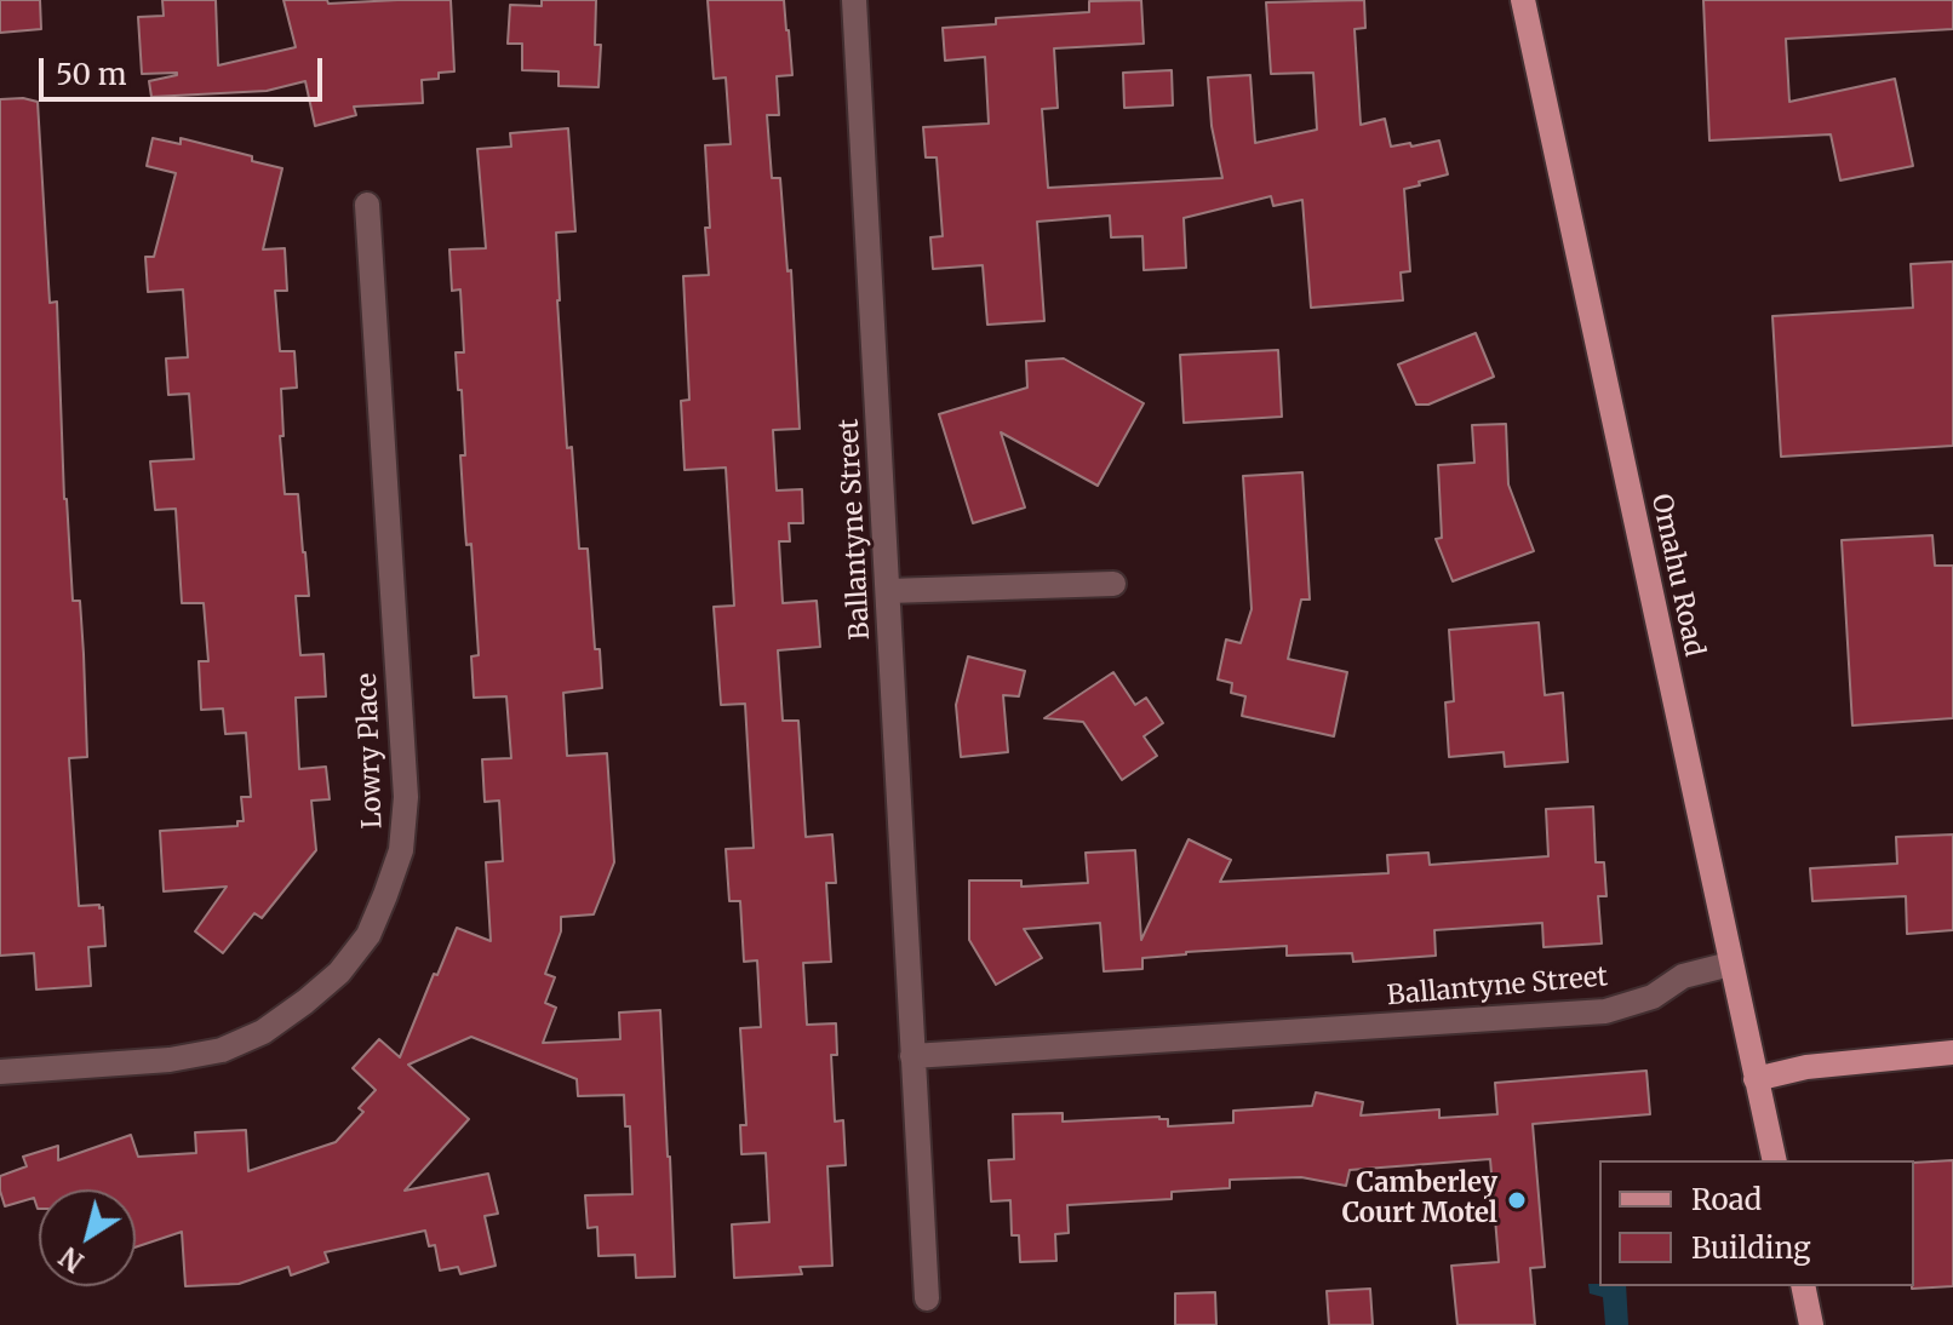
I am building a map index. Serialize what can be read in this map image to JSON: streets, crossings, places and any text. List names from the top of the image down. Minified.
{"streets":{"main road":["Omahu Road"],"street":["Ballantyne Street","Lowry Place"]},"crossings":[["Ballantyne Street","Omahu Road"]],"places":["Camberley Court Motel"],"legend":["Road","Building"],"scale_bar":"50 m","north":"bottom left"}
